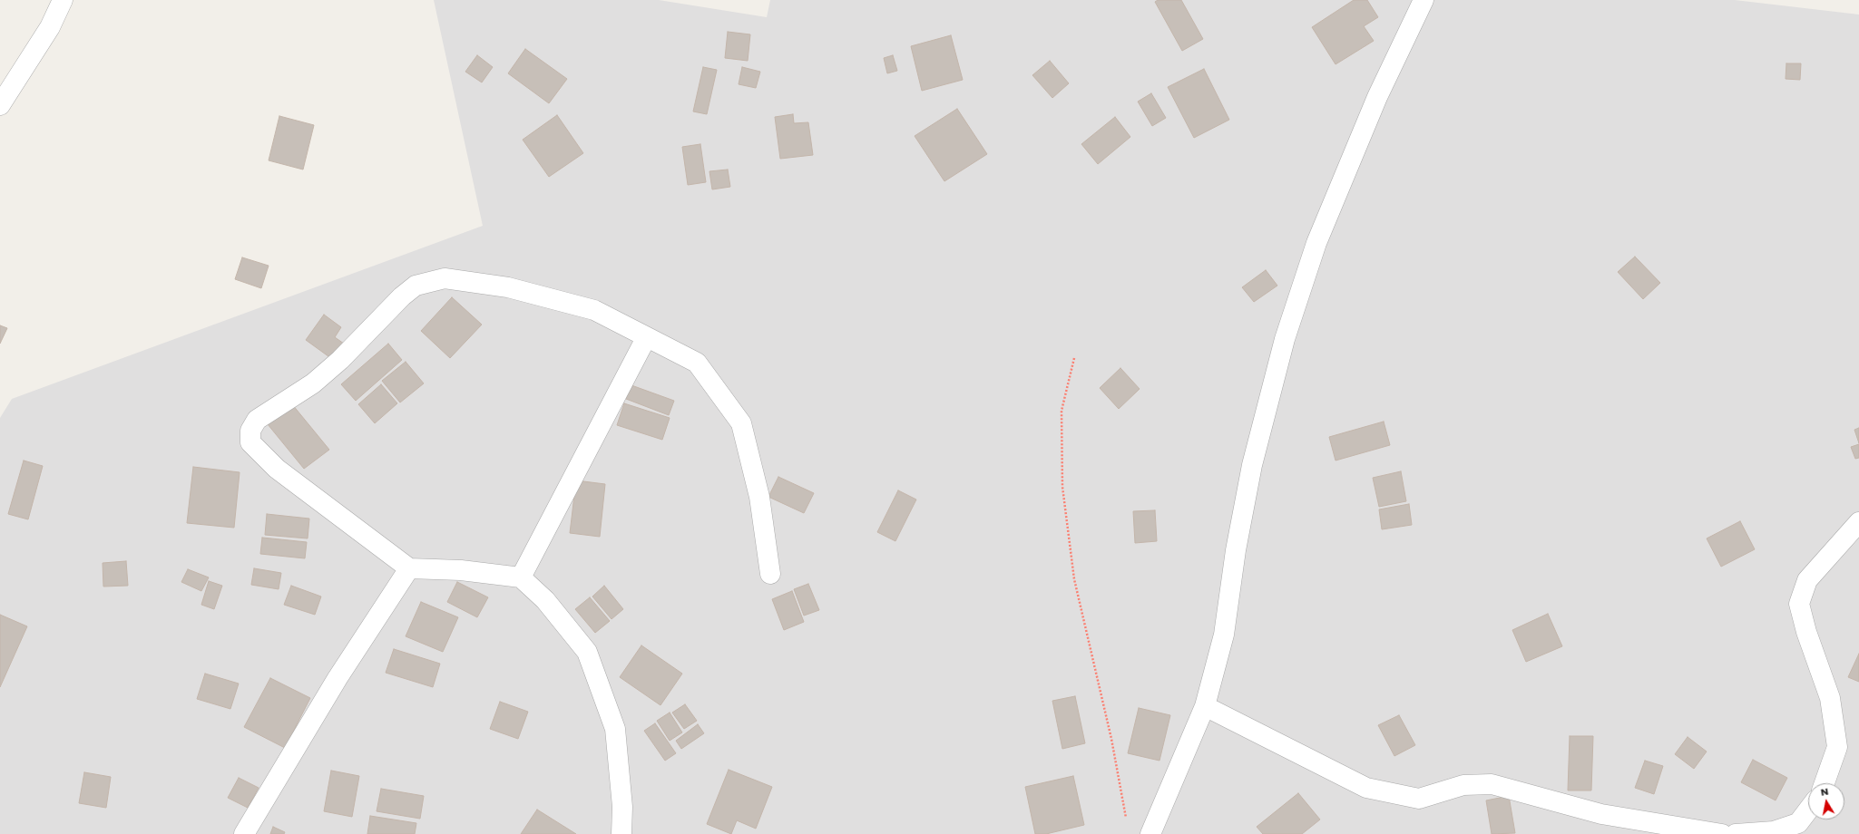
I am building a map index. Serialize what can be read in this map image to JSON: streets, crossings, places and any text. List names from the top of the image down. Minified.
{"north":"top"}
